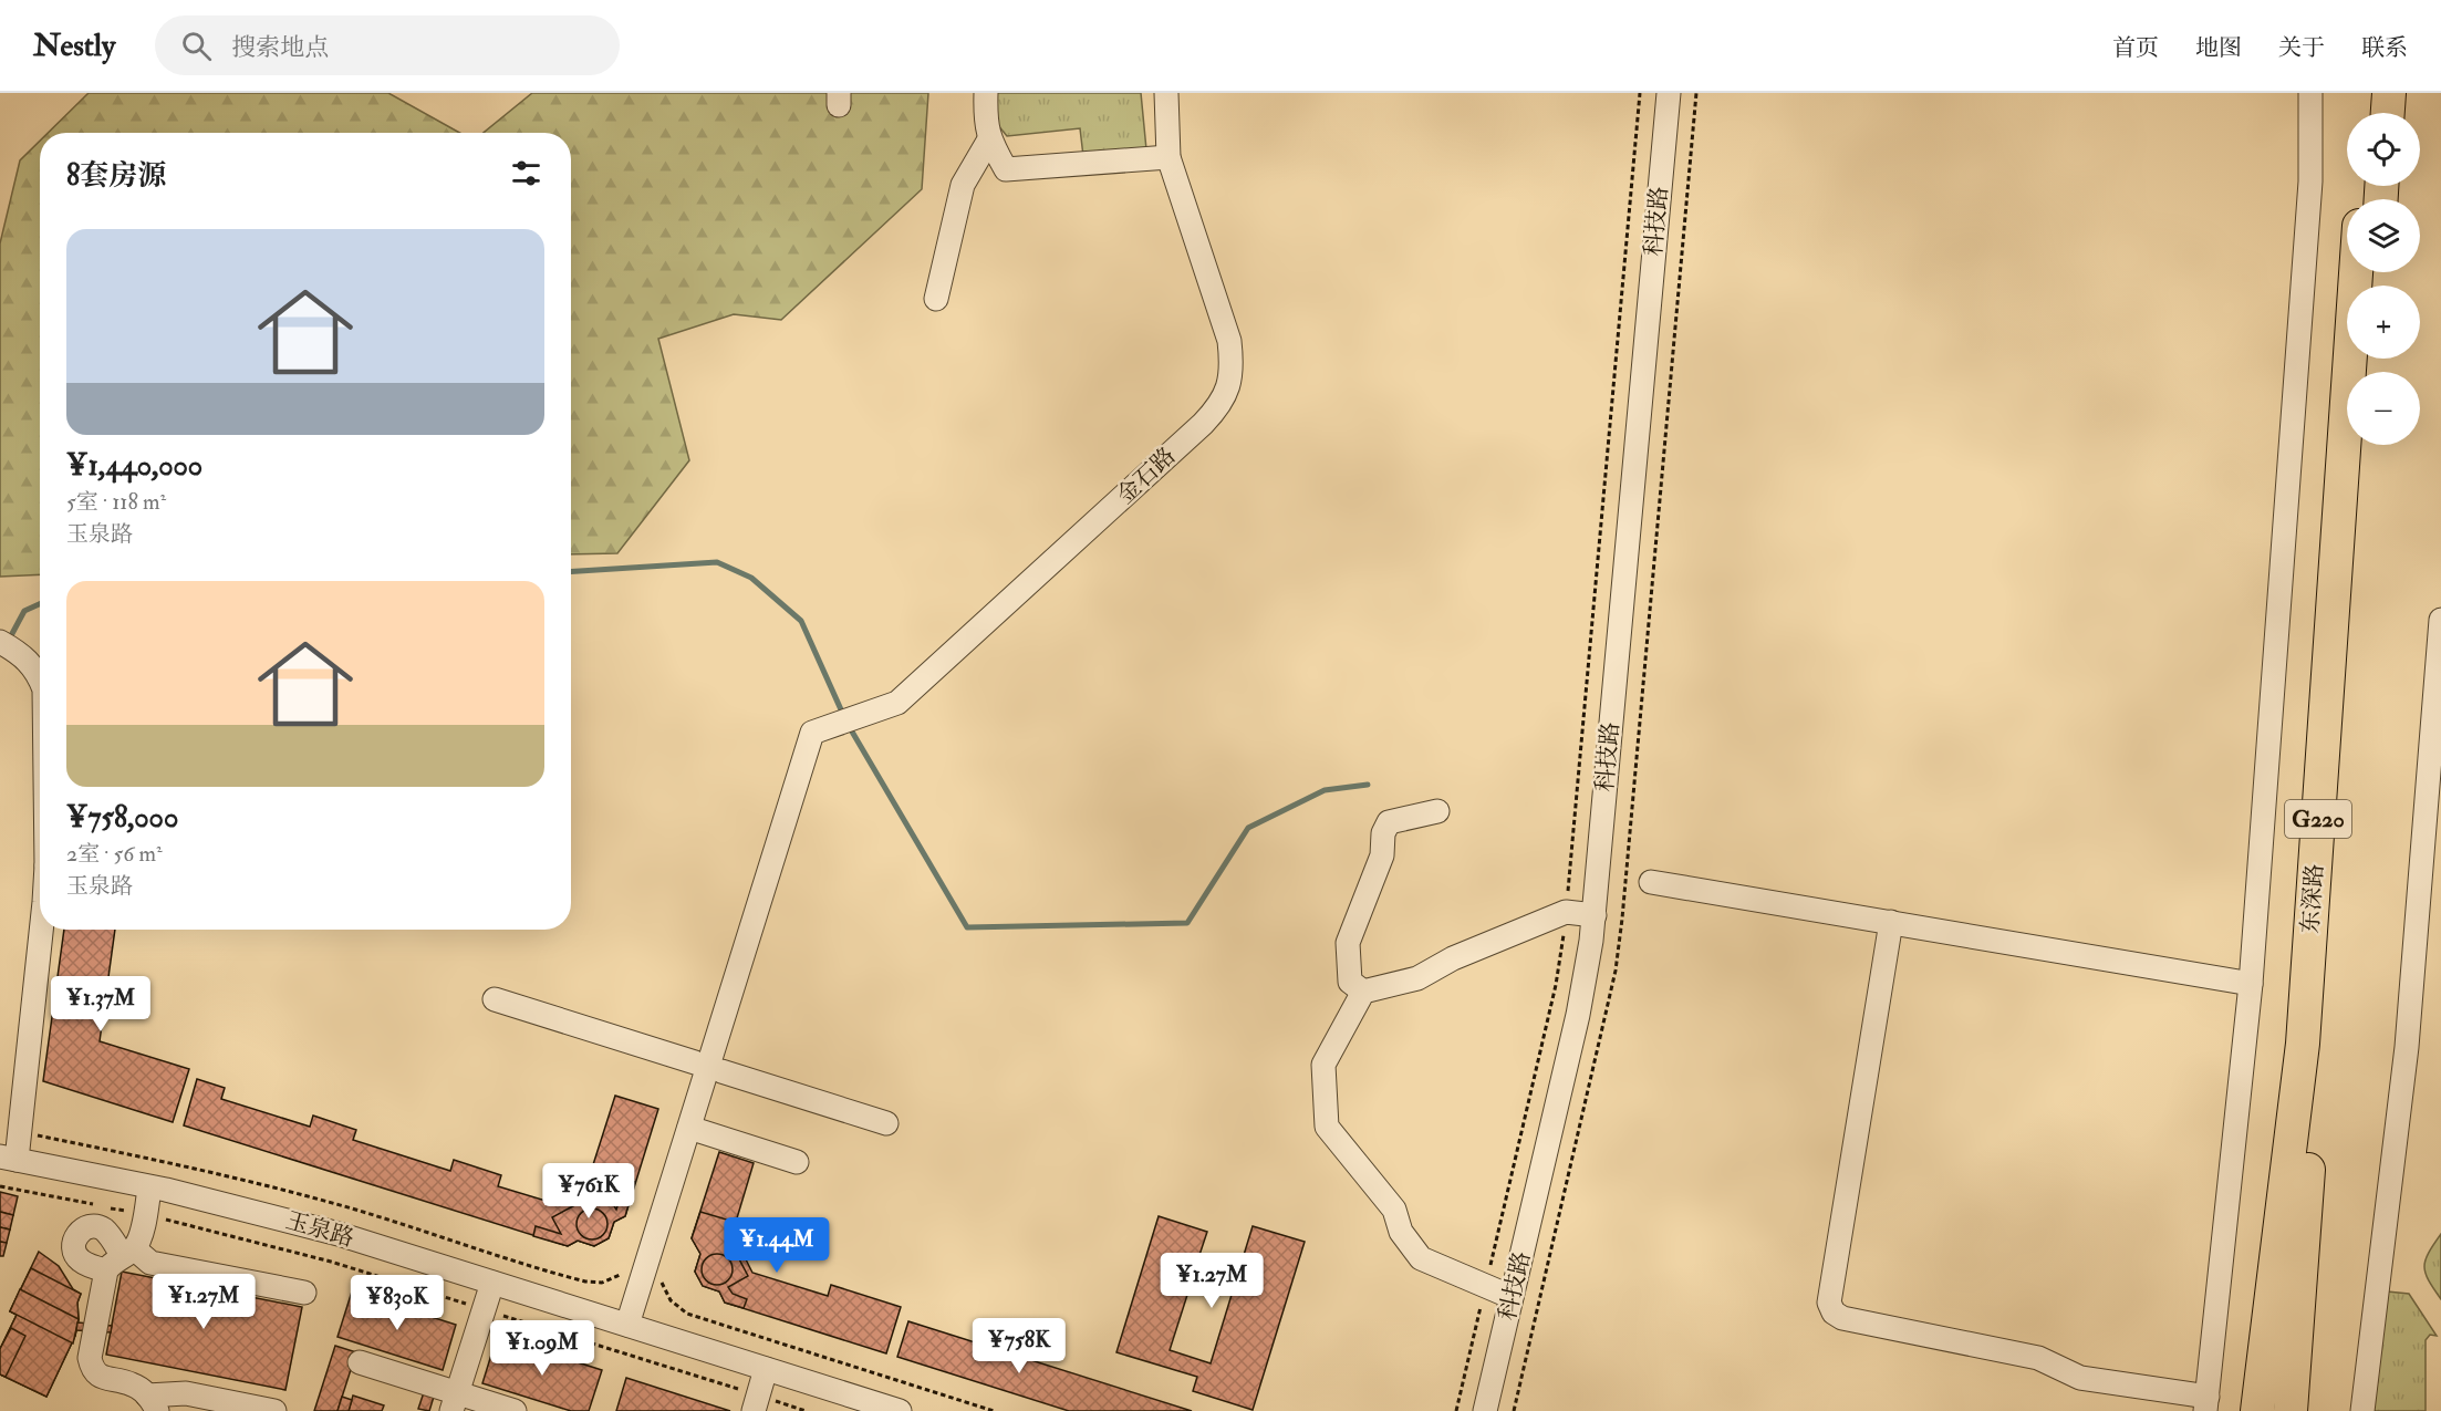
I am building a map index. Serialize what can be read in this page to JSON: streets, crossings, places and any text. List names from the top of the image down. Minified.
{"streets":{"highway":["G220","东深路"],"street":["科技路","金石路","玉泉路"]},"page":{"header":"Nestly","search":"搜索地点","nav":["首页","地图","关于","联系"],"map_buttons":["+","−"],"heading":"8套房源","list":[{"name":"¥1,440,000","note":"5室 · 118 m² · 玉泉路"},{"name":"¥758,000","note":"2室 · 56 m² · 玉泉路"}],"price":["¥1.37M","¥761K","¥1.44M","¥1.27M","¥1.27M","¥830K","¥758K","¥1.09M"]}}
